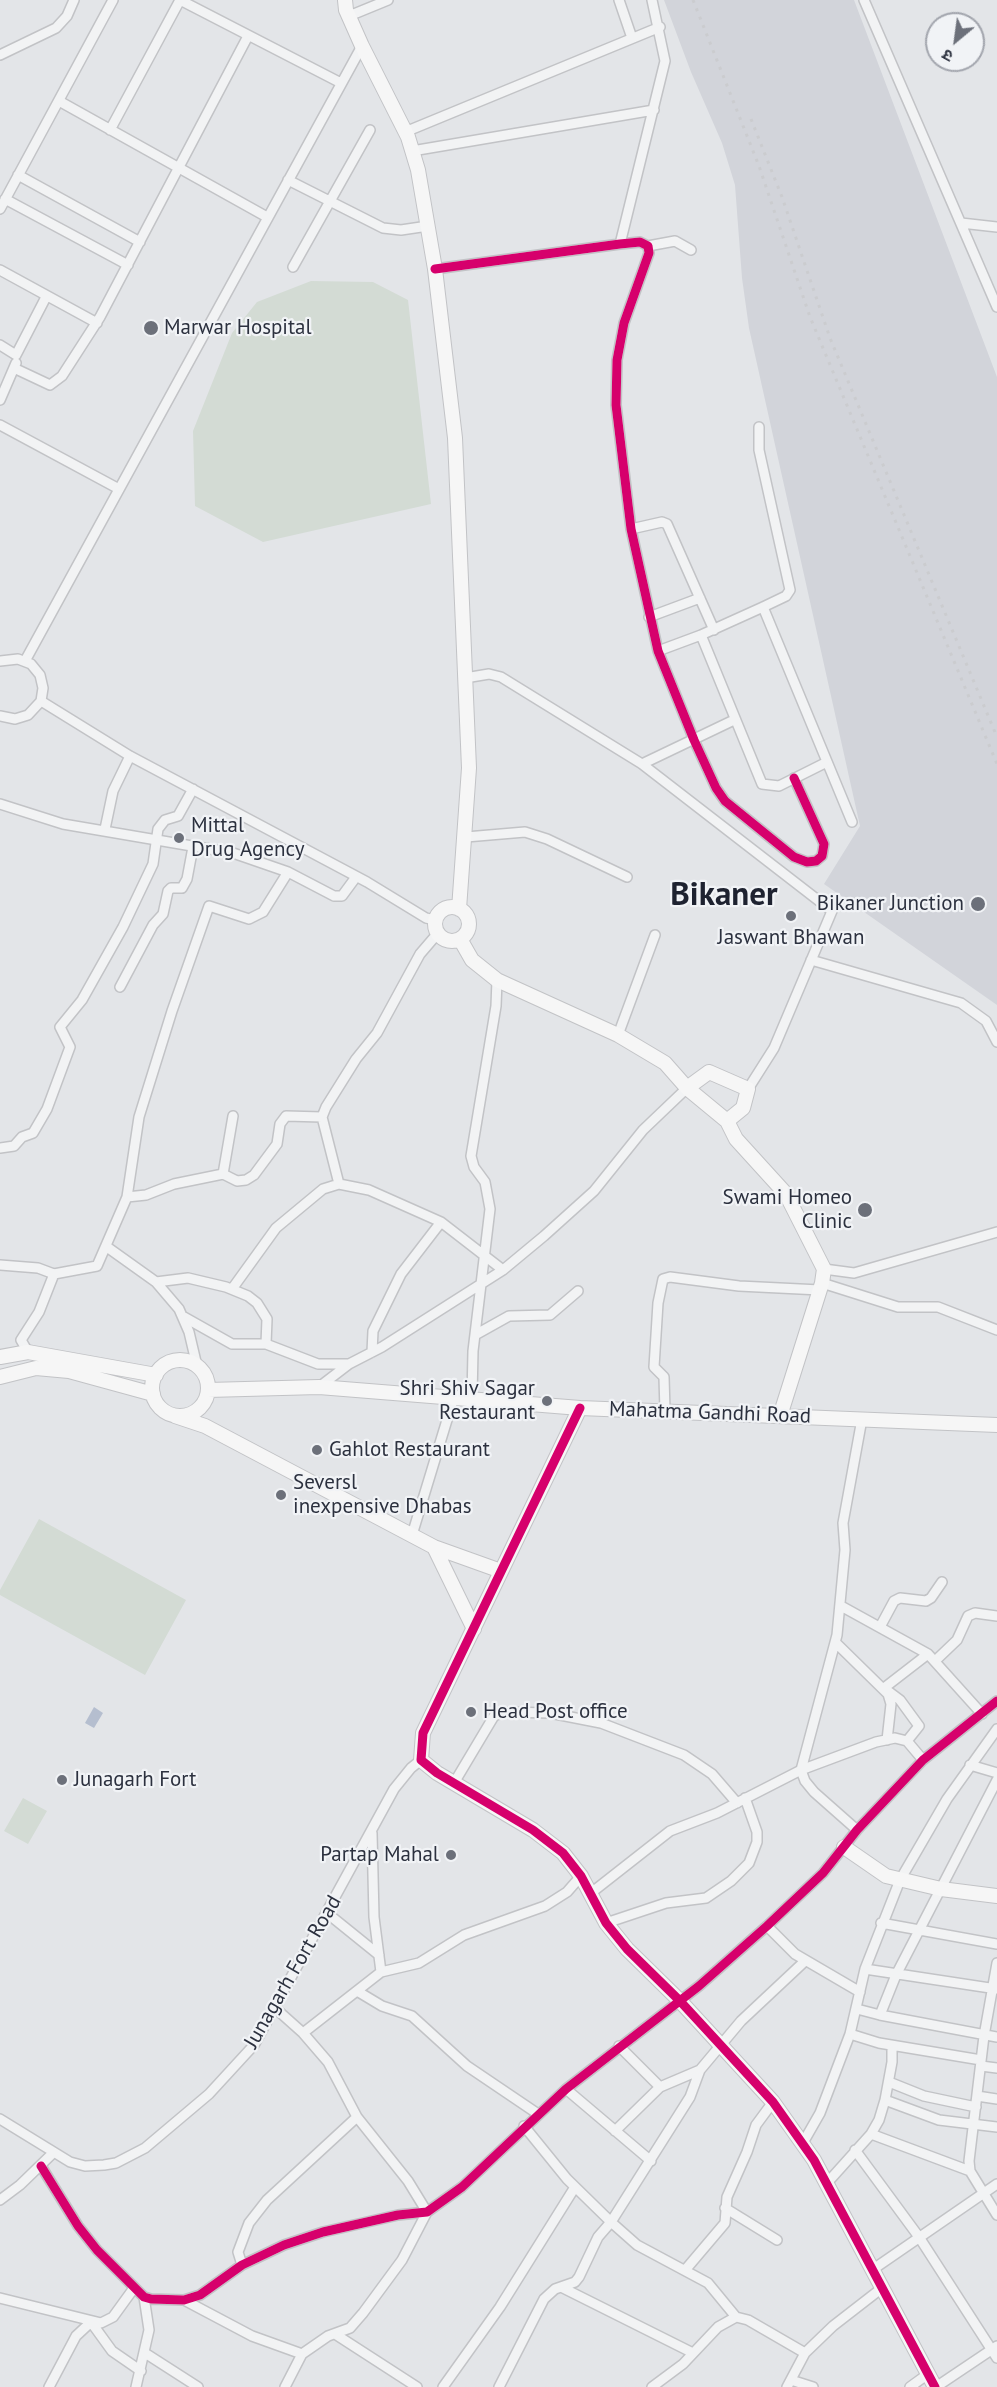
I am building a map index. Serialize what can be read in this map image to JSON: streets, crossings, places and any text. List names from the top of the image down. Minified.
{"streets":{"street":["Mahatma Gandhi Road","Junagarh Fort Road"]},"districts":["Bikaner"],"places":["Marwar Hospital","Mittal Drug Agency","Bikaner Junction","Jaswant Bhawan","Swami Homeo Clinic","Shri Shiv Sagar Restaurant","Gahlot Restaurant","Seversl inexpensive Dhabas","Head Post office","Junagarh Fort","Partap Mahal"],"north":"bottom left"}
